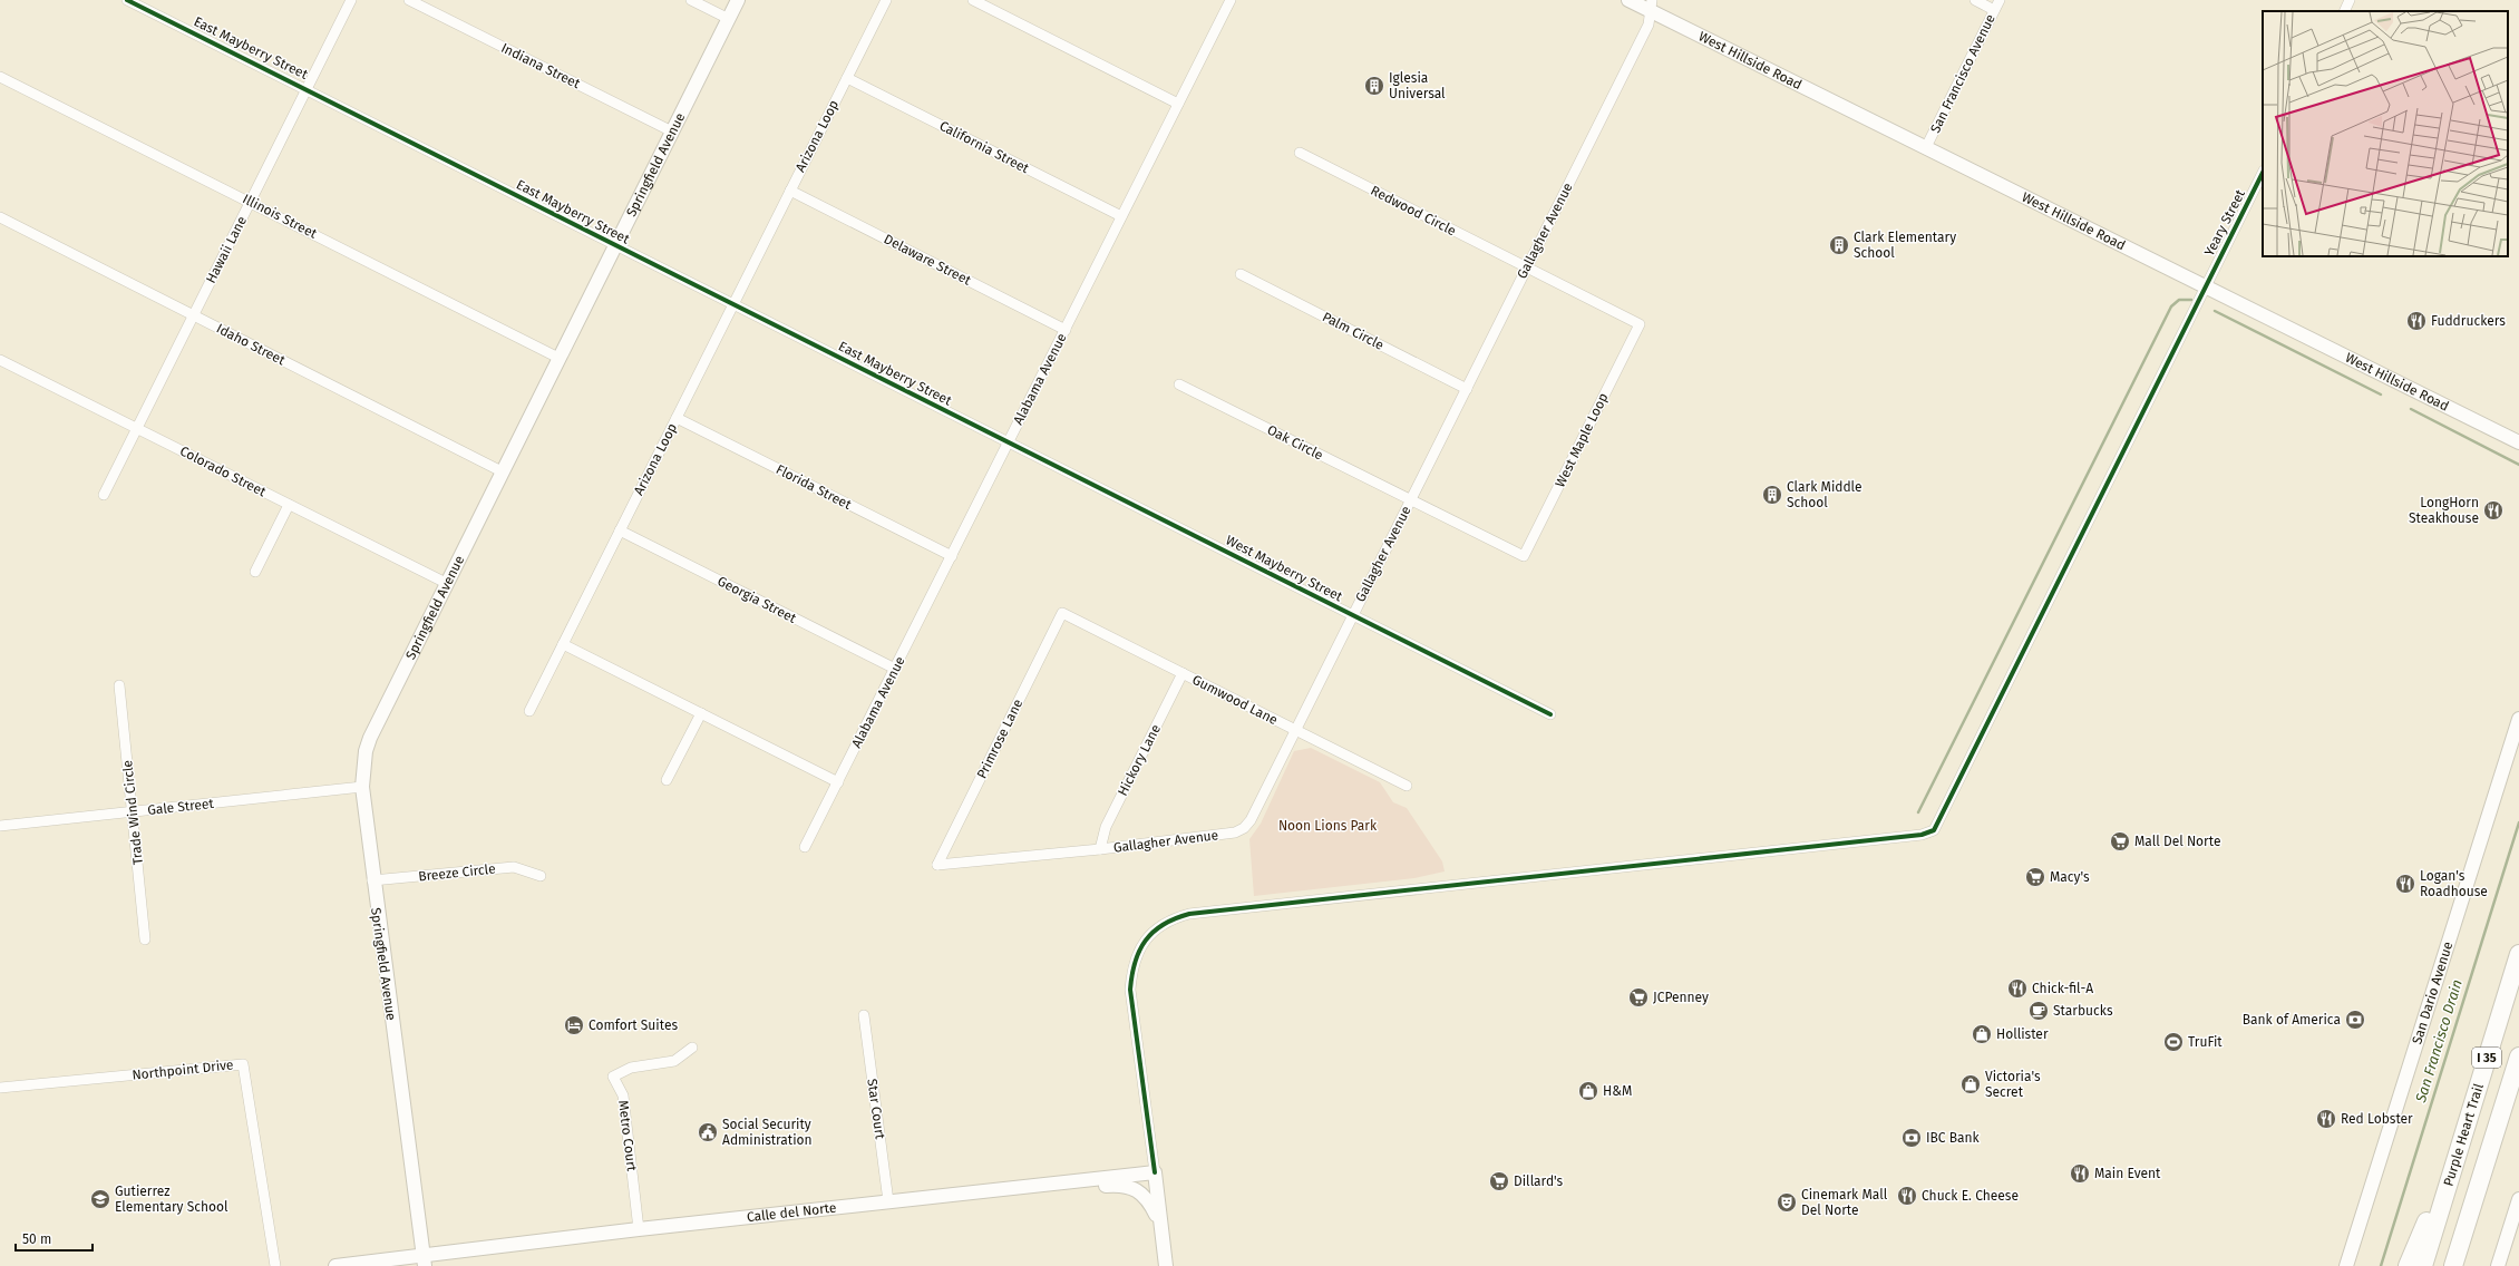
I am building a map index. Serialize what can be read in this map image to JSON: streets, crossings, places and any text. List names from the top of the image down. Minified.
{"streets":{"highway":["I 35","Purple Heart Trail"],"street":["East Mayberry Street","West Hillside Road","Indiana Street","San Francisco Avenue","Arizona Loop","California Street","Springfield Avenue","Redwood Circle","Illinois Street","Yeary Street","Gallagher Avenue","Hawaii Lane","Delaware Street","Palm Circle","Idaho Street","Alabama Avenue","West Maple Loop","Oak Circle","Colorado Street","Florida Street","West Mayberry Street","Georgia Street","Gumwood Lane","Primrose Lane","Hickory Lane","Gale Street","Trade Wind Circle","Breeze Circle","San Dario Avenue","Northpoint Drive","Star Court","Metro Court","Calle del Norte"]},"crossings":[["East Mayberry Street","Arizona Loop"],["East Mayberry Street","Springfield Avenue"],["East Mayberry Street","Hawaii Lane"],["East Mayberry Street","Alabama Avenue"],["East Mayberry Street","West Mayberry Street"],["West Hillside Road","San Francisco Avenue"],["West Hillside Road","Yeary Street"],["West Hillside Road","Gallagher Avenue"],["Indiana Street","Springfield Avenue"],["Arizona Loop","California Street"],["Arizona Loop","Delaware Street"],["Arizona Loop","Florida Street"],["Arizona Loop","Georgia Street"],["California Street","Alabama Avenue"],["Springfield Avenue","Illinois Street"],["Springfield Avenue","Idaho Street"],["Springfield Avenue","Colorado Street"],["Springfield Avenue","Gale Street"],["Springfield Avenue","Breeze Circle"],["Springfield Avenue","Calle del Norte"],["Redwood Circle","Gallagher Avenue"],["Redwood Circle","West Maple Loop"],["Illinois Street","Hawaii Lane"],["Yeary Street","Calle del Norte"],["Gallagher Avenue","Palm Circle"],["Gallagher Avenue","West Maple Loop"],["Gallagher Avenue","Oak Circle"],["Gallagher Avenue","West Mayberry Street"],["Gallagher Avenue","Gumwood Lane"],["Gallagher Avenue","Primrose Lane"],["Gallagher Avenue","Hickory Lane"],["Hawaii Lane","Idaho Street"],["Hawaii Lane","Colorado Street"],["Delaware Street","Alabama Avenue"],["Alabama Avenue","Florida Street"],["Alabama Avenue","West Mayberry Street"],["Alabama Avenue","Georgia Street"],["West Maple Loop","Oak Circle"],["Gumwood Lane","Primrose Lane"],["Gumwood Lane","Hickory Lane"],["Gale Street","Trade Wind Circle"],["Star Court","Calle del Norte"],["Metro Court","Calle del Norte"]],"water":["San Francisco Drain"],"parks":["Noon Lions Park"],"places":{"building":["Iglesia Universal","Clark Elementary School","Clark Middle School"],"restaurant":["Fuddruckers","LongHorn Steakhouse","Logan's Roadhouse","Chick-fil-A","Red Lobster","Main Event","Chuck E. Cheese"],"supermarket":["Mall Del Norte","Macy's","JCPenney","Dillard's"],"cafe":["Starbucks"],"bank":["Bank of America","IBC Bank"],"hotel":["Comfort Suites"],"shop":["Hollister","Victoria's Secret","H&M"],"sports":["TruFit"],"public building":["Social Security Administration"],"school or university":["Gutierrez Elementary School"],"theatre":["Cinemark Mall Del Norte"]},"scale_bar":"50 m"}
